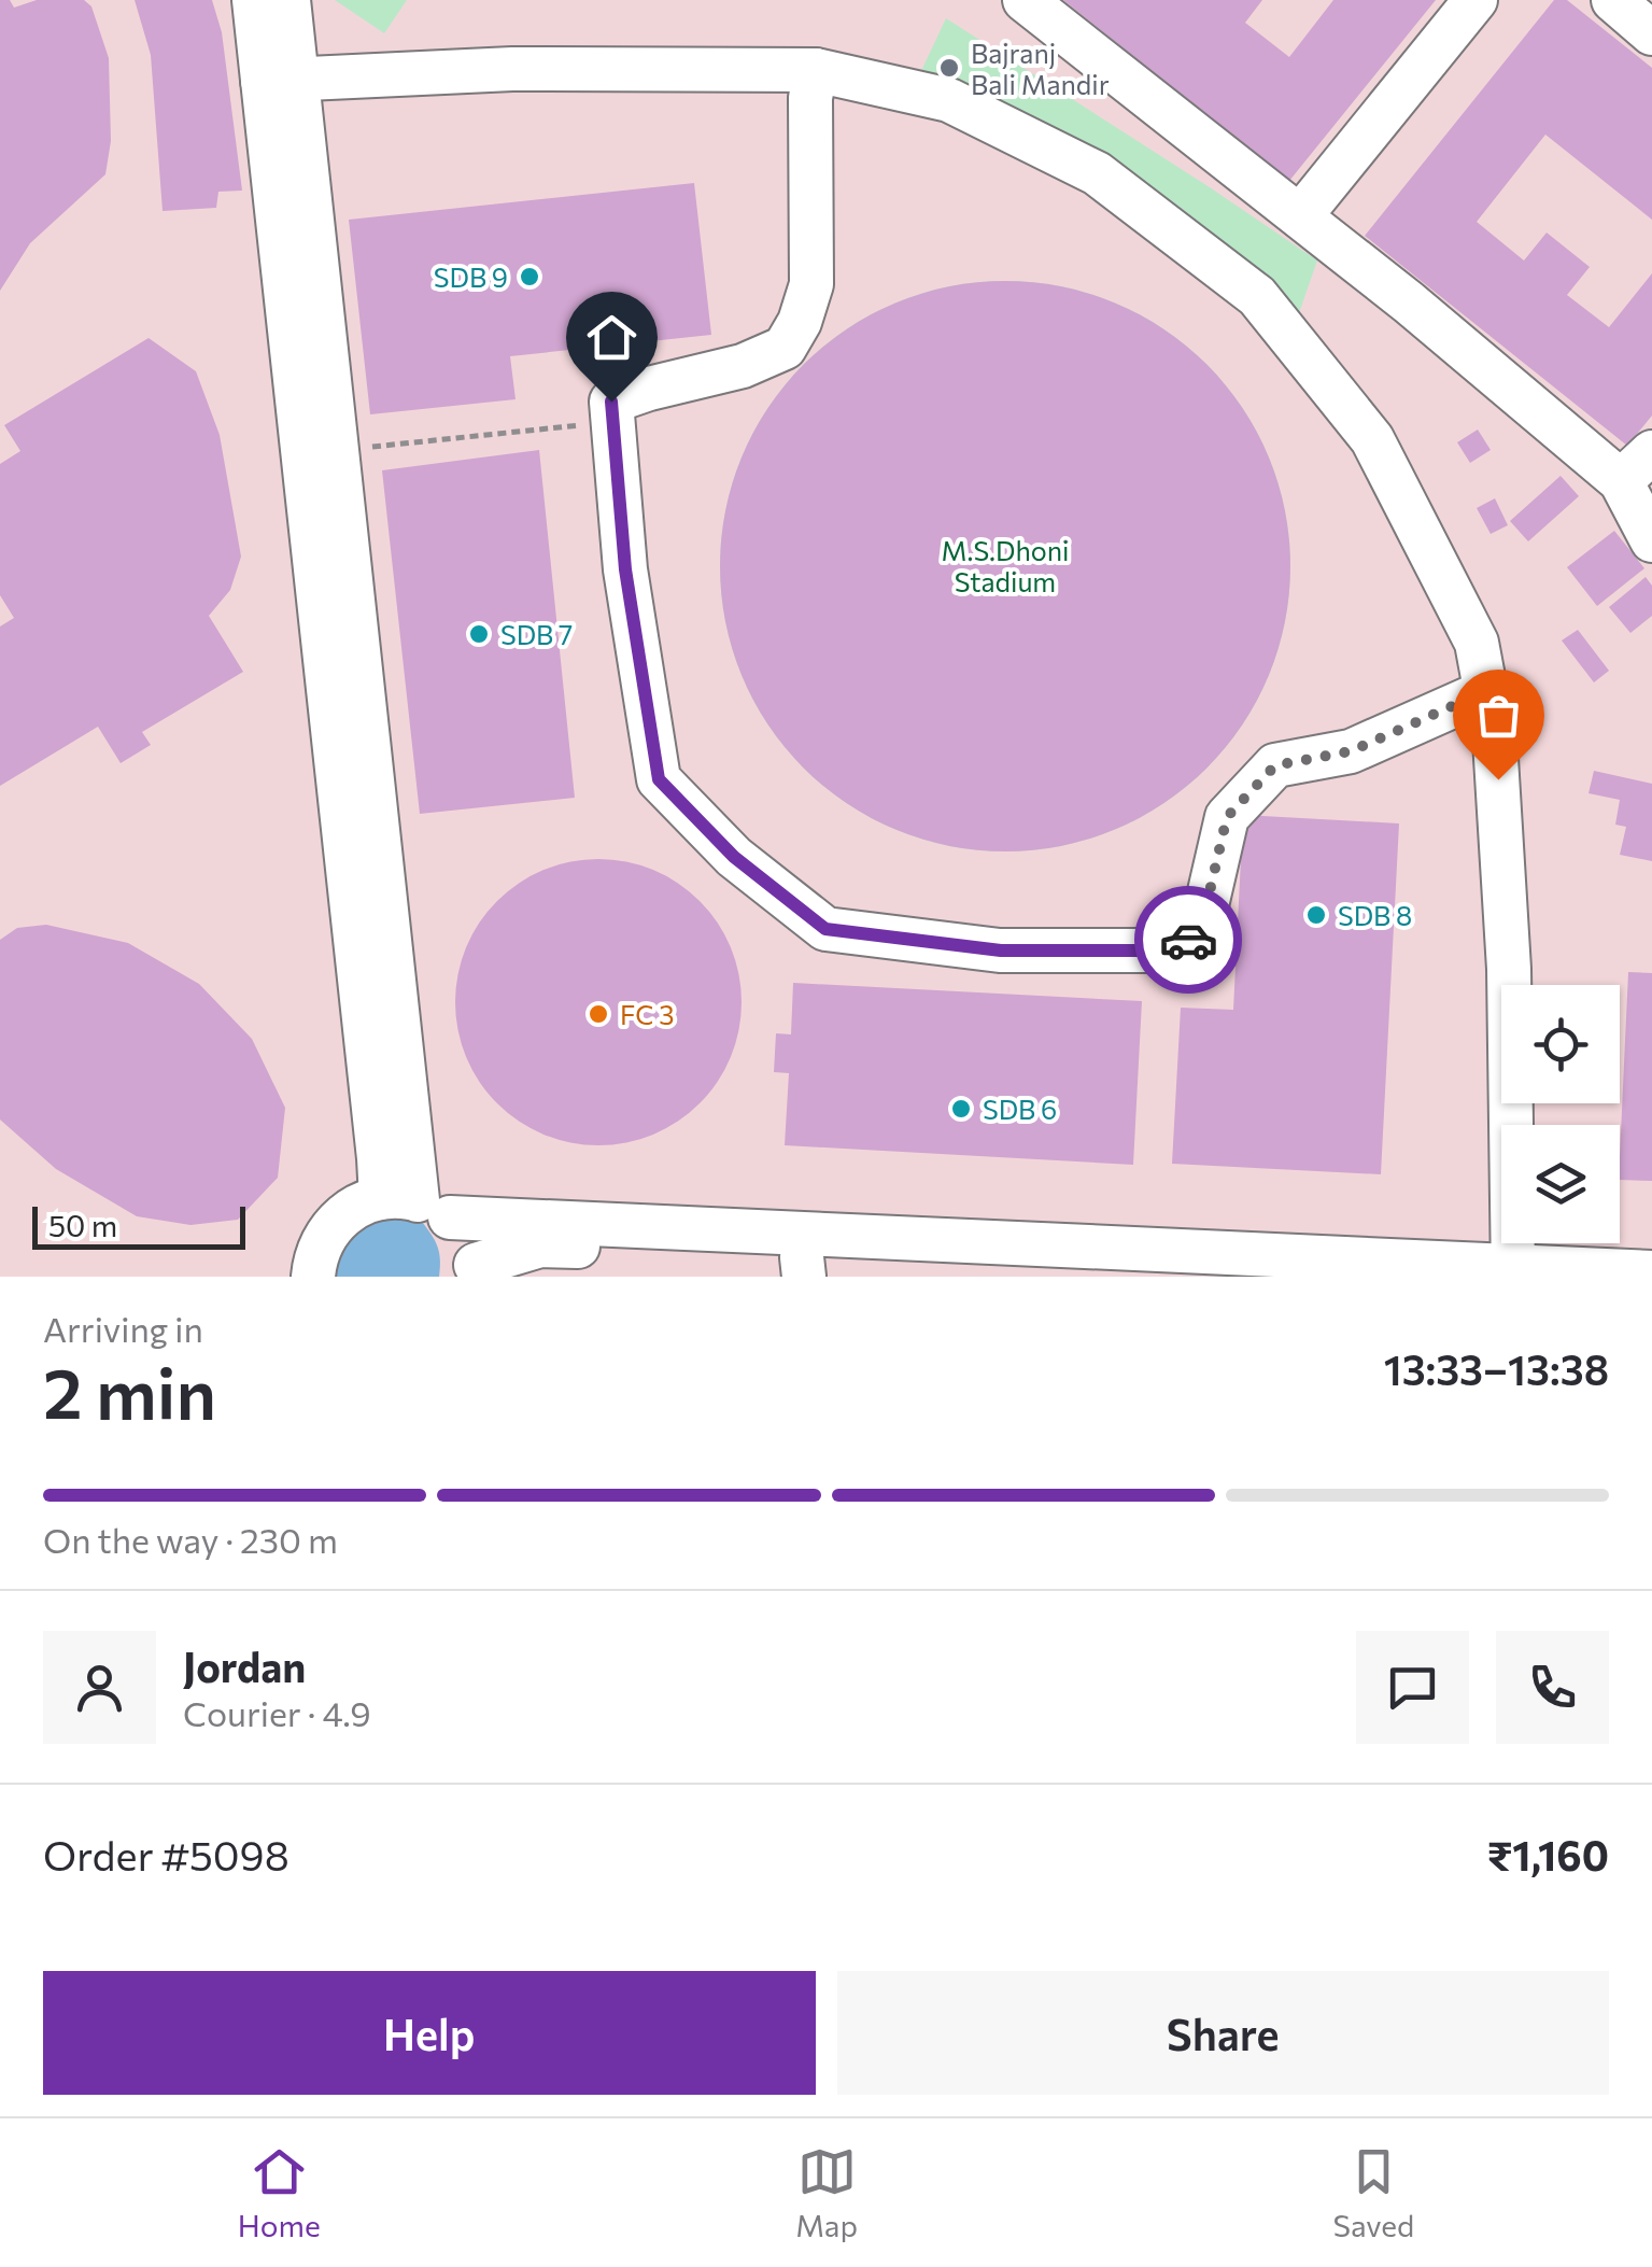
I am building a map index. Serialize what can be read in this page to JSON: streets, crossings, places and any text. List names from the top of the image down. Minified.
{"parks":["M.S.Dhoni Stadium"],"places":["Bajranj Bali Mandir","SDB 9","SDB 7","SDB 8","FC 3","SDB 6"],"scale_bar":"50 m","page":{"scale":"50 m","heading":["2 min","Arriving in","13:33–13:38"],"panel":["Jordan","Courier · 4.9","Order #5098","₹1,160"],"bar":"On the way · 230 m","buttons":["Help","Share"],"tabs":["Home","Map","Saved"]}}
